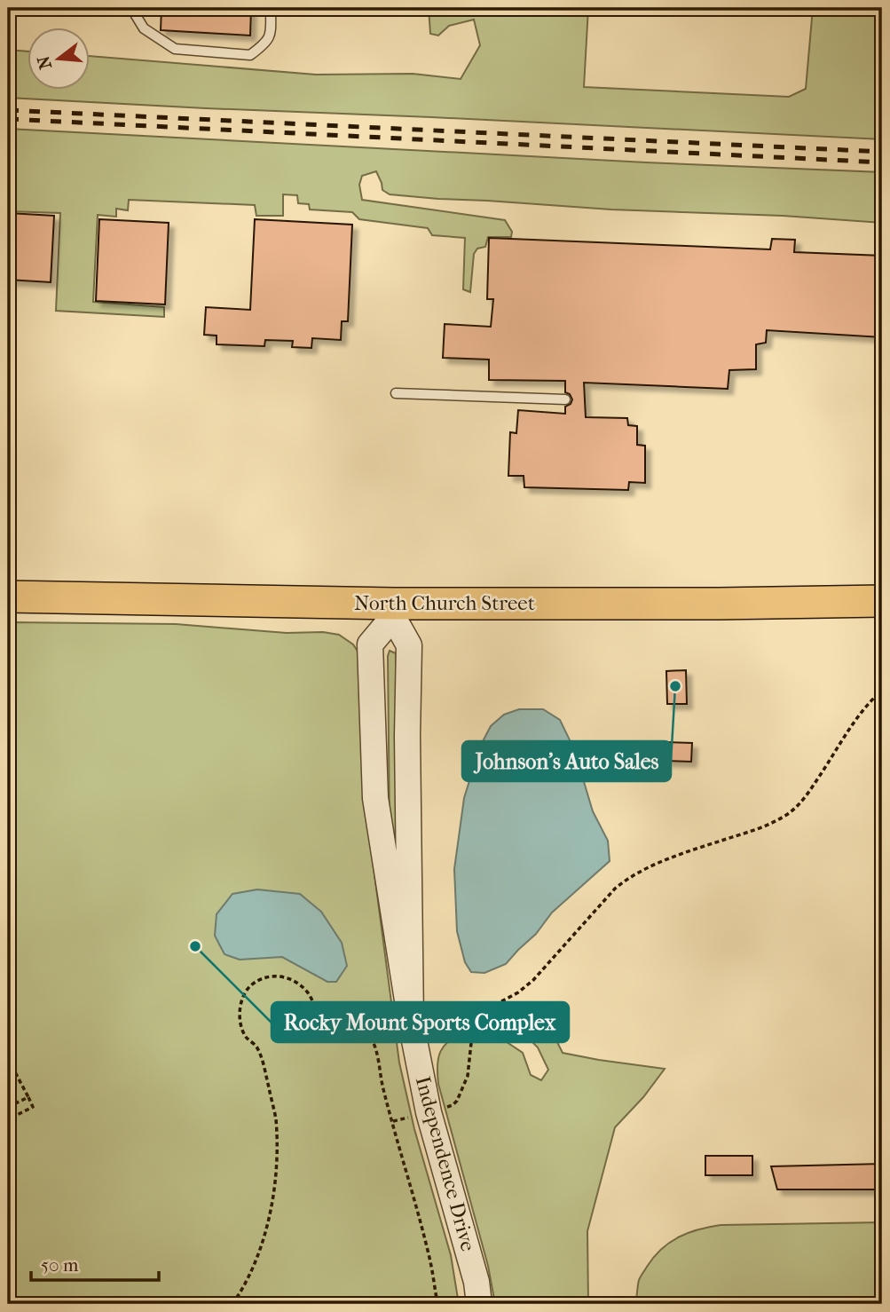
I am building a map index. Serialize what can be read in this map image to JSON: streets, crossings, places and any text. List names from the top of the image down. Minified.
{"streets":{"main road":["North Church Street"],"street":["Independence Drive"]},"places":["Johnson's Auto Sales","Rocky Mount Sports Complex"],"scale_bar":"50 m","north":"left"}
